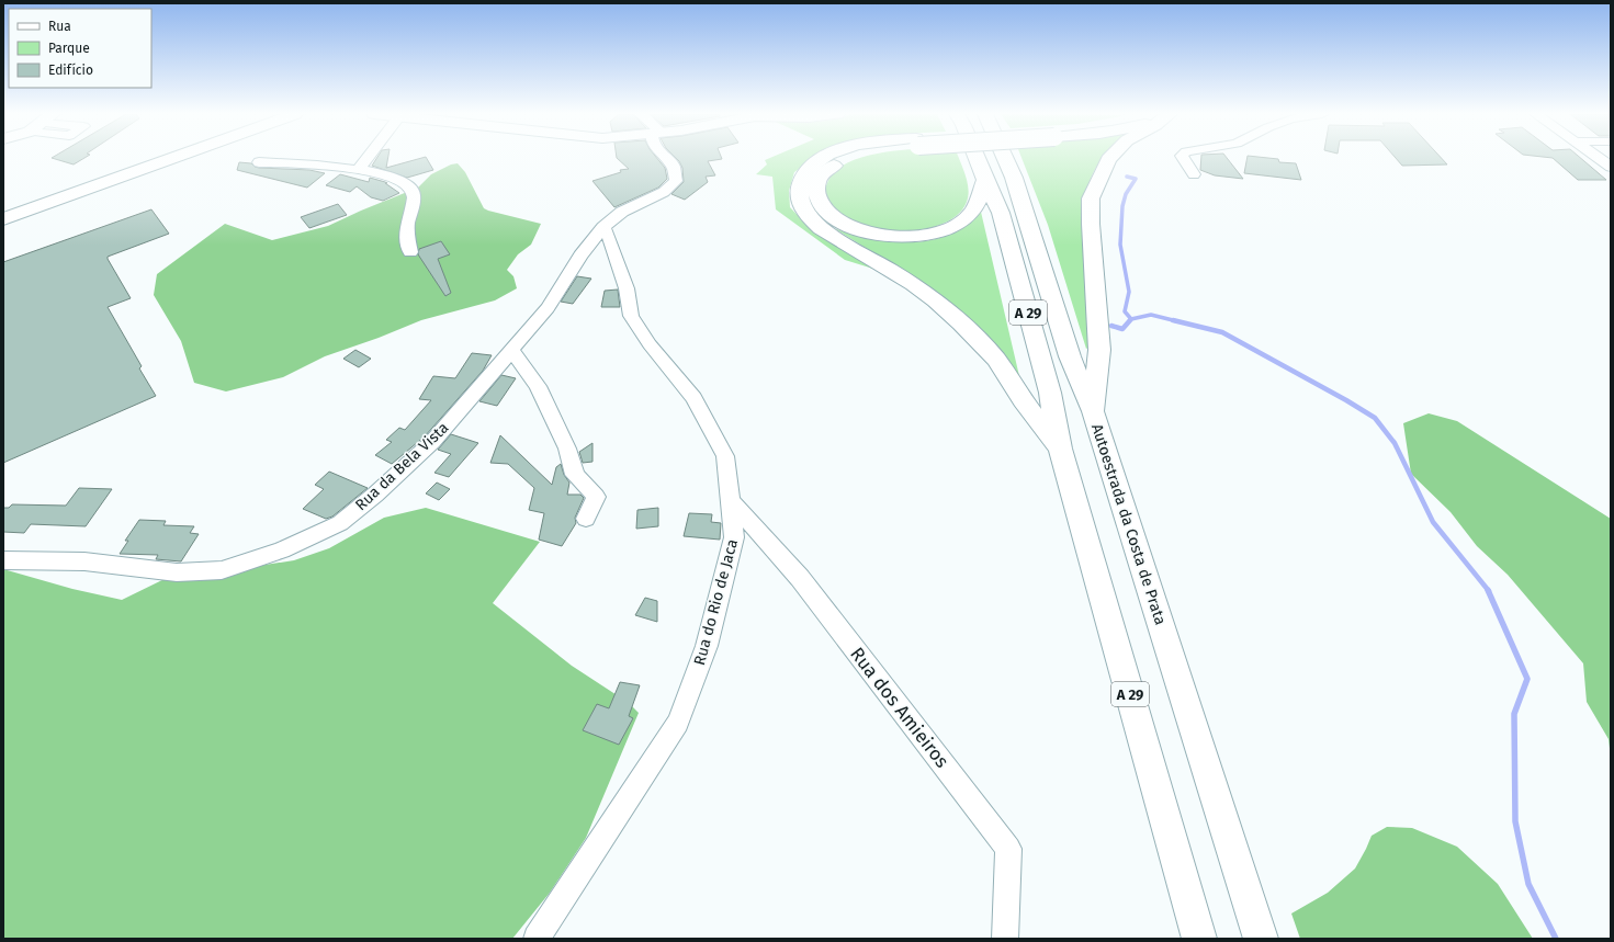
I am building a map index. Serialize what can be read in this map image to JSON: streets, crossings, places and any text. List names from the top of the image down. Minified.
{"streets":{"main road":["A 29","Autoestrada da Costa de Prata"],"street":["Rua da Bela Vista","Rua do Rio de Jaca","Rua dos Amieiros"]},"crossings":[["Rua da Bela Vista","Rua do Rio de Jaca"],["Rua do Rio de Jaca","Rua dos Amieiros"]],"legend":["Rua","Parque","Edifício"]}
